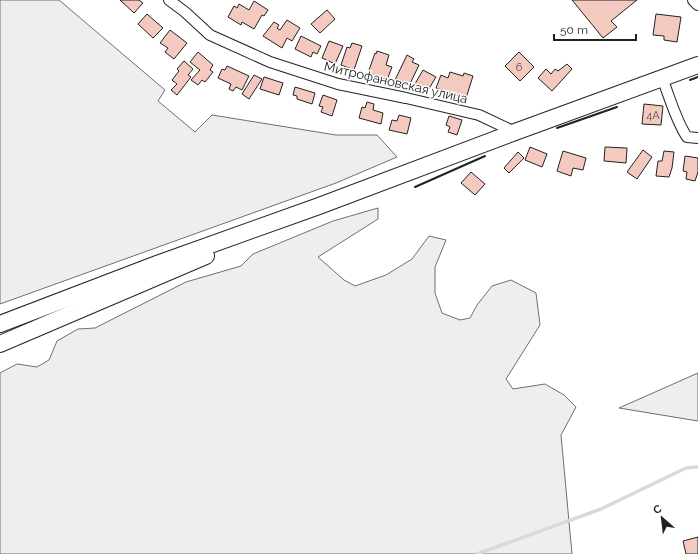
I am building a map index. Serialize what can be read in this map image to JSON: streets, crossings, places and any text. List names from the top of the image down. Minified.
{"streets":{"street":["Митрофановская улица"]},"house_numbers":["6","4А"],"scale_bar":"50 m","north":"top left"}
